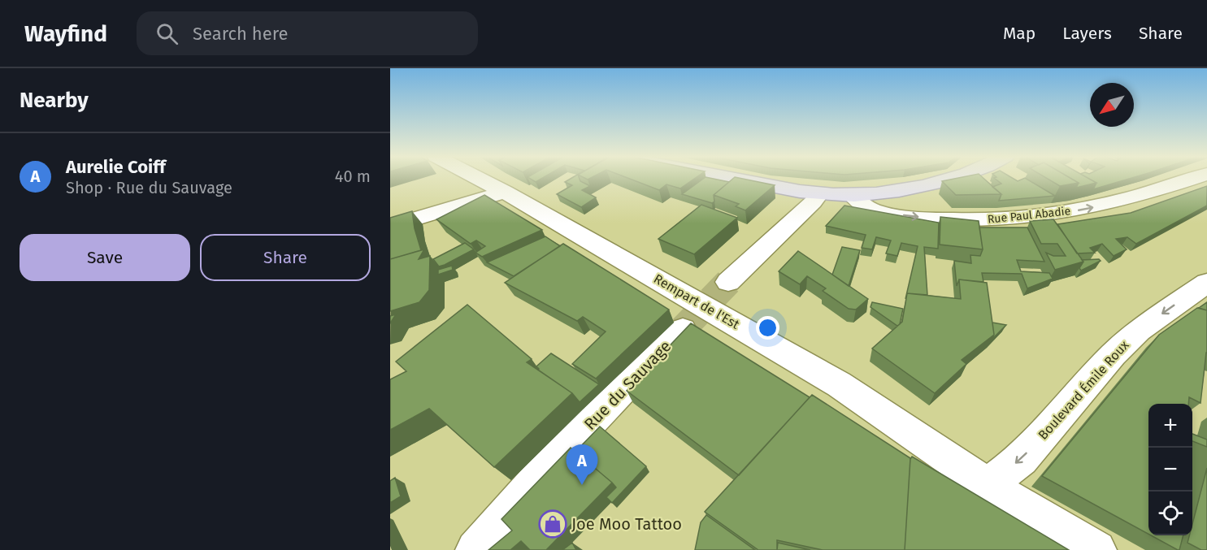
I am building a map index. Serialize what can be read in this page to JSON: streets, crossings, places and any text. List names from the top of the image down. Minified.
{"streets":{"street":["Rue Paul Abadie","Rempart de l'Est","Rue du Sauvage","Boulevard Émile Roux"]},"crossings":[["Rempart de l'Est","Boulevard Émile Roux"]],"one_way":["Rue Paul Abadie","Boulevard Émile Roux"],"places":{"shop":["Joe Moo Tattoo"]},"north":"bottom left","page":{"header":"Wayfind","search":"Search here","nav":["Map","Layers","Share"],"heading":"Nearby","list":[{"mark":"A","name":"Aurelie Coiff","note":"Shop · Rue du Sauvage","value":"40 m"}],"buttons":["Save","Share"],"map_buttons":["+","−"],"pins":"A"}}
